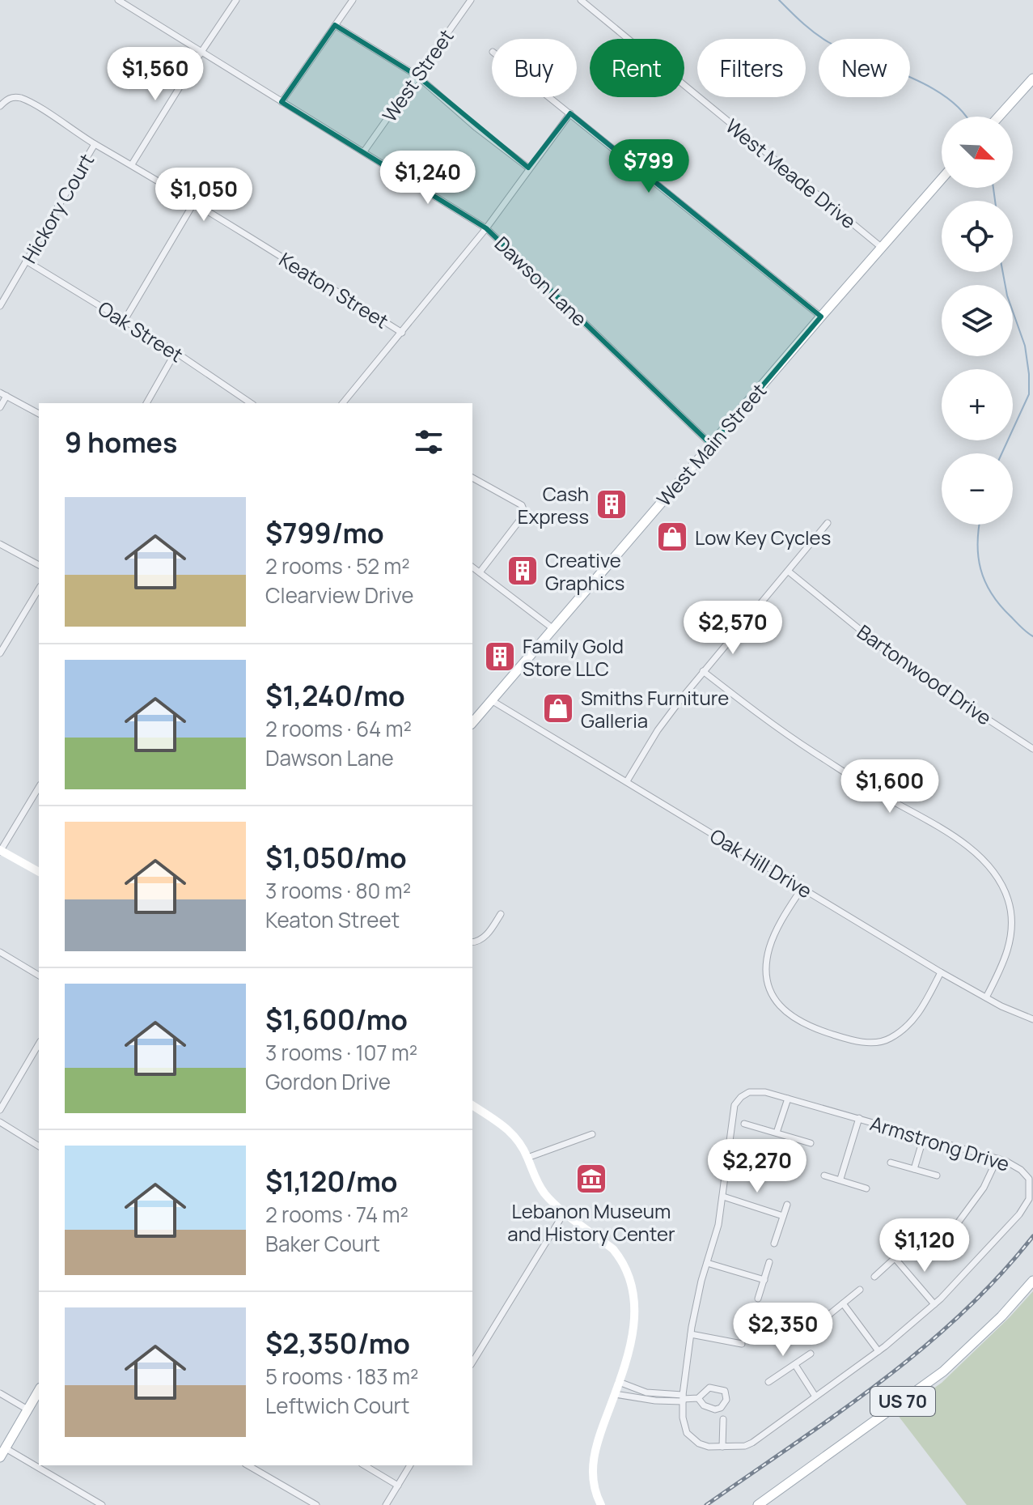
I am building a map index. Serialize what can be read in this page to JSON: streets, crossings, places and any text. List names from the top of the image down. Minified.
{"streets":{"main road":["West Main Street","US 70"],"street":["West Street","West Meade Drive","Hickory Court","Dawson Lane","Keaton Street","Oak Street","Bartonwood Drive","Oak Hill Drive","Armstrong Drive"]},"crossings":[["West Street","Dawson Lane"],["West Meade Drive","West Main Street"],["Hickory Court","Keaton Street"],["Hickory Court","Oak Street"],["Dawson Lane","West Main Street"],["West Main Street","Oak Hill Drive"]],"places":{"building":["Cash Express","Creative Graphics","Family Gold Store LLC"],"shop":["Low Key Cycles","Smiths Furniture Galleria"],"museum":["Lebanon Museum and History Center"]},"north":"bottom right","page":{"chip":["Buy","Rent","Filters","New"],"price":["$1,560","$799","$1,240","$1,050","$2,570","$1,600","$2,270","$1,120","$2,350"],"map_buttons":["+","−"],"heading":"9 homes","list":[{"name":"$799/mo","note":"2 rooms · 52 m² · Clearview Drive"},{"name":"$1,240/mo","note":"2 rooms · 64 m² · Dawson Lane"},{"name":"$1,050/mo","note":"3 rooms · 80 m² · Keaton Street"},{"name":"$1,600/mo","note":"3 rooms · 107 m² · Gordon Drive"},{"name":"$1,120/mo","note":"2 rooms · 74 m² · Baker Court"},{"name":"$2,350/mo","note":"5 rooms · 183 m² · Leftwich Court"}]}}
